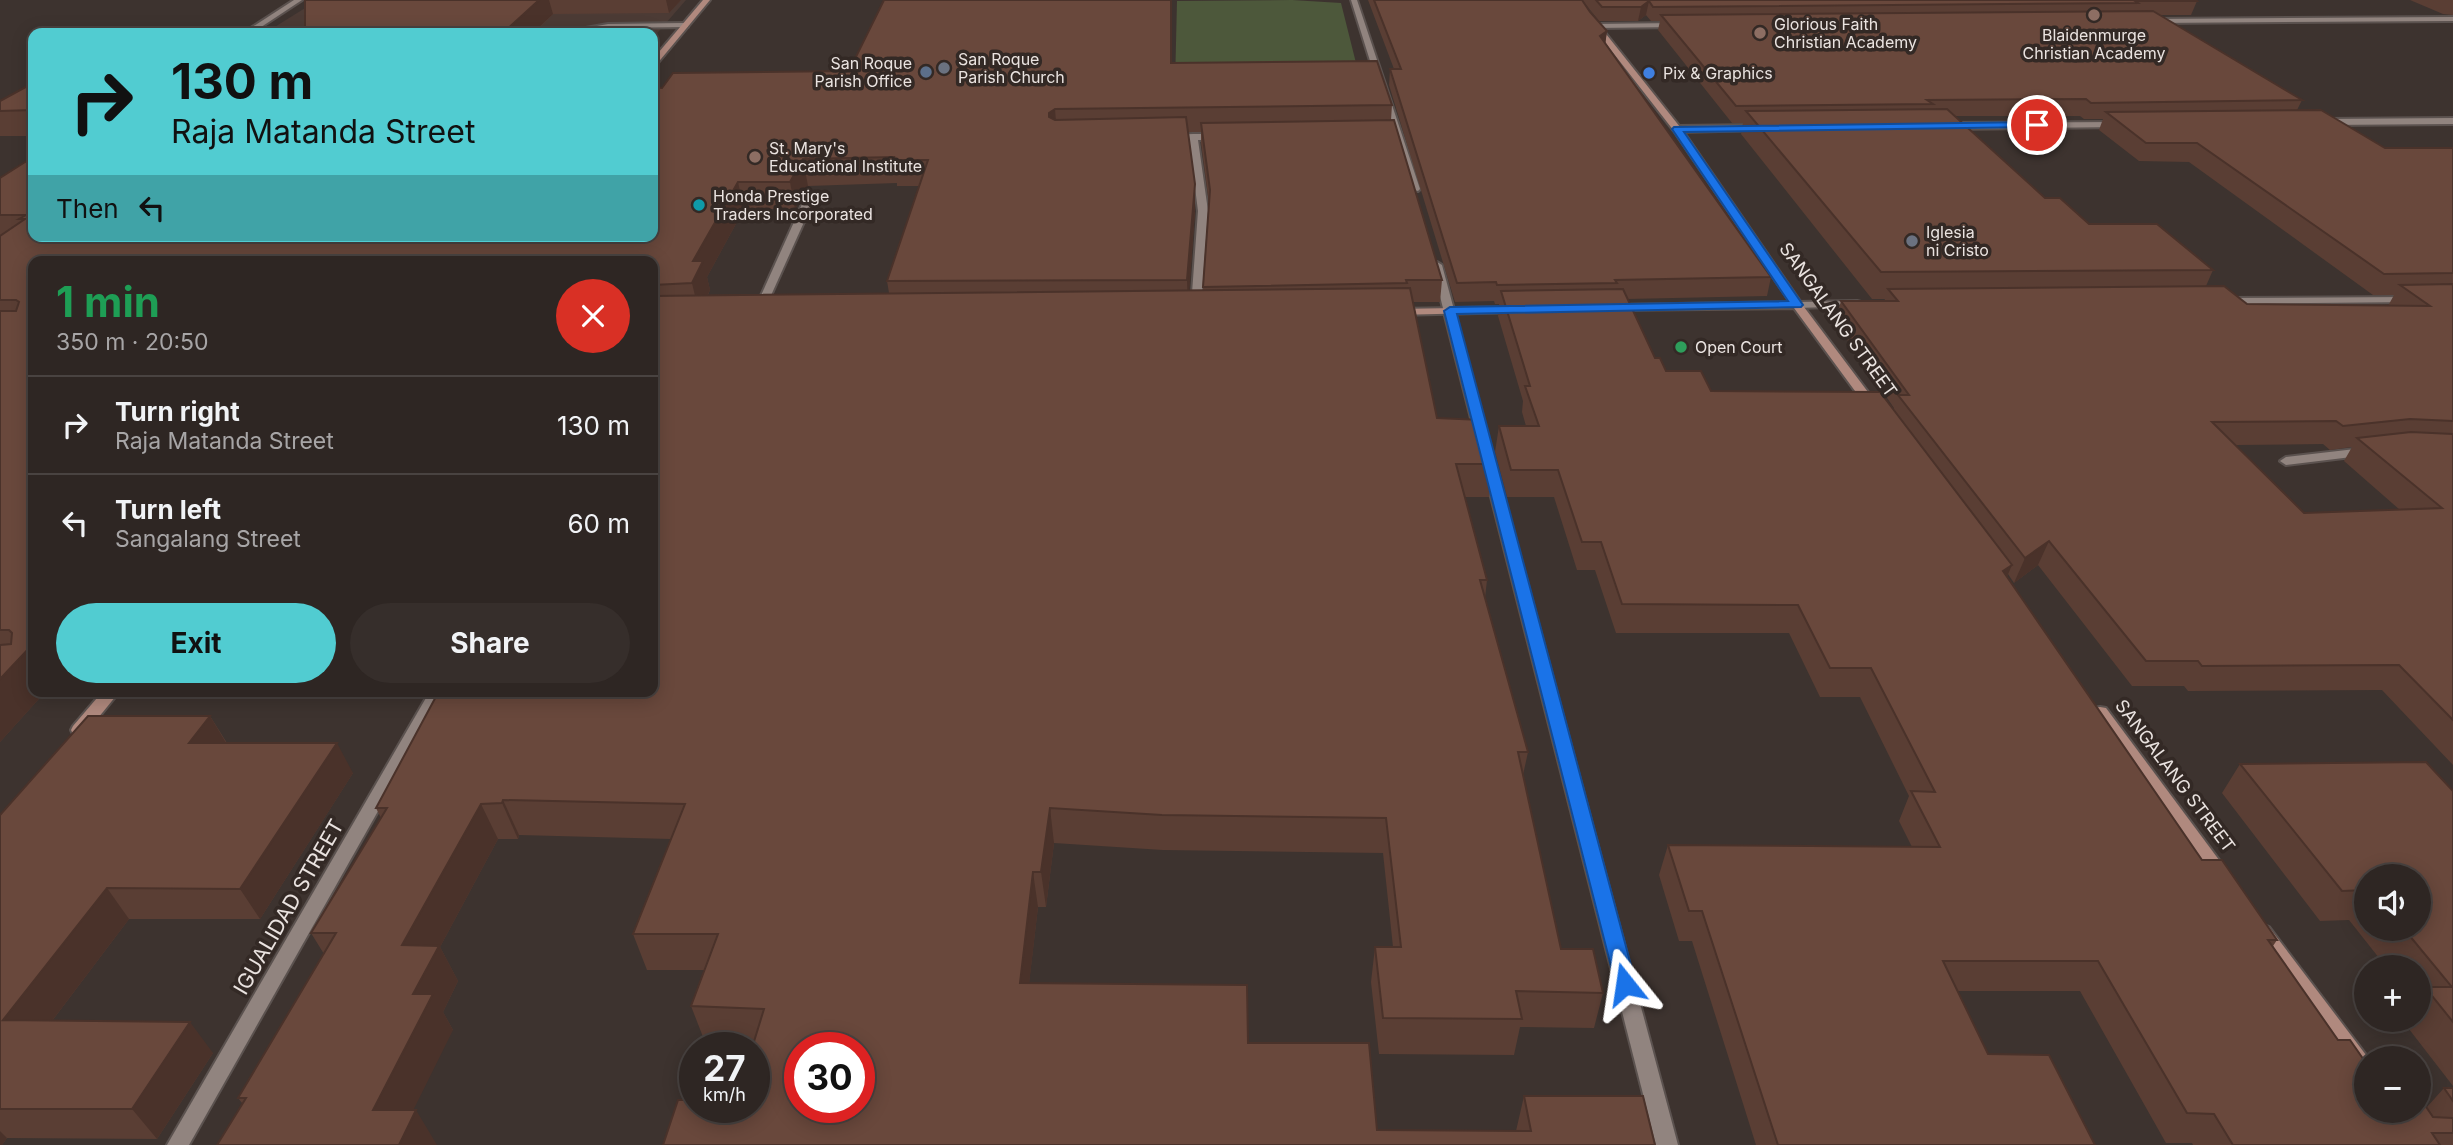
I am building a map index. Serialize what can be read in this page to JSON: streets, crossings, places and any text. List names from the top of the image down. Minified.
{"streets":{"street":["SANGALANG STREET","IGUALIDAD STREET"]},"places":["Blaidenmurge Christian Academy","Glorious Faith Christian Academy","San Roque Parish Church","San Roque Parish Office","Pix & Graphics","St. Mary's Educational Institute","Honda Prestige Traders Incorporated","Iglesia ni Cristo","Open Court"],"page":{"turn":["130 m","Raja Matanda Street"],"then":"Then","heading":["1 min","350 m · 20:50"],"list":[{"name":"Turn right","note":"Raja Matanda Street","value":"130 m"},{"name":"Turn left","note":"Sangalang Street","value":"60 m"}],"buttons":["Exit","Share"],"map_buttons":["+","−"],"speed":"27 km/h","limit":"30"}}
